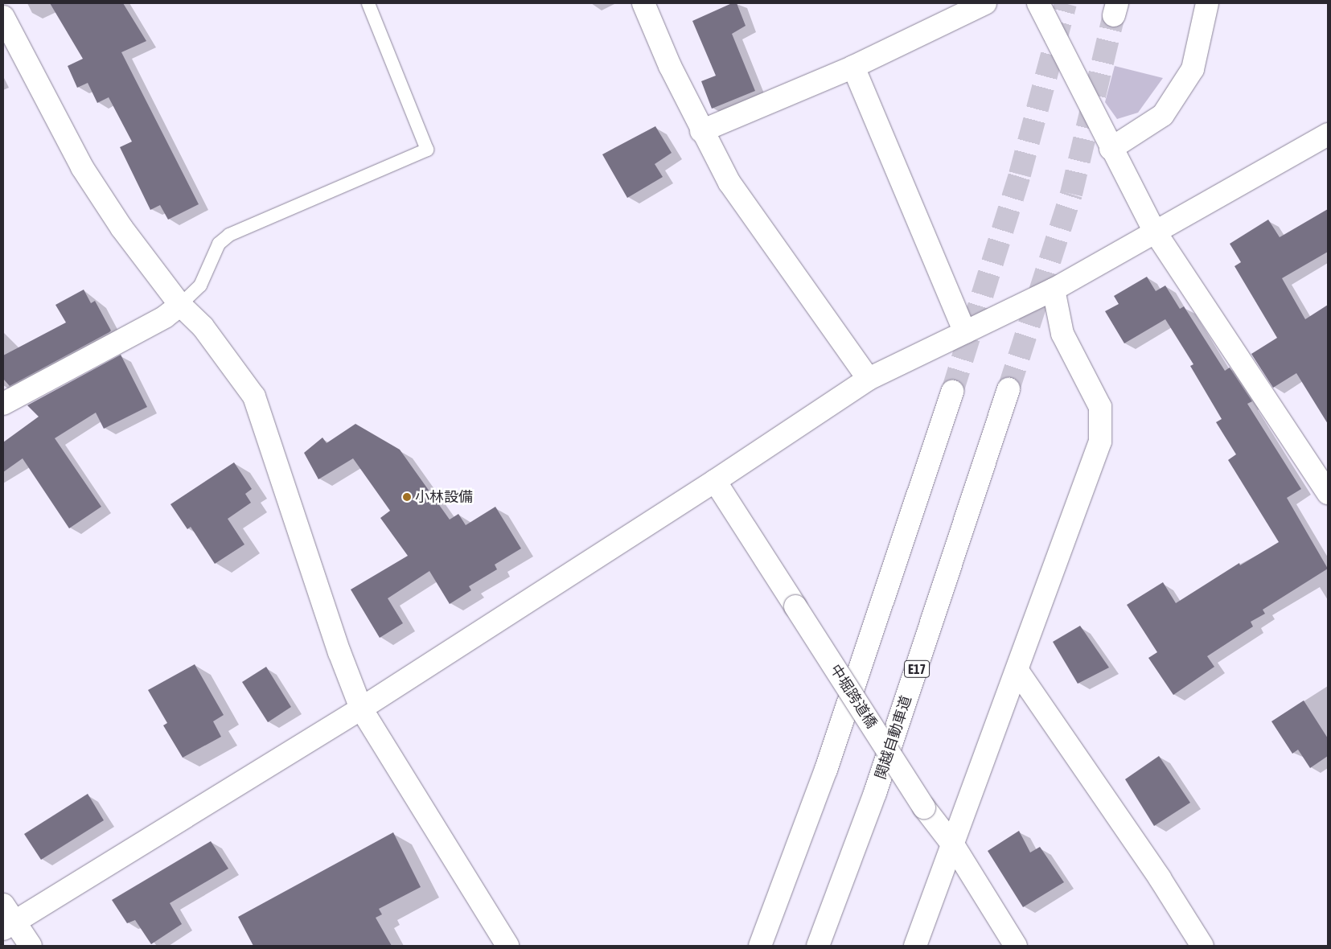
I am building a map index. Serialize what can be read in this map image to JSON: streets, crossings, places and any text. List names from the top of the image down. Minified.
{"streets":{"main road":["E17","中堀跨道橋","関越自動車道"]},"places":["小林設備"]}
